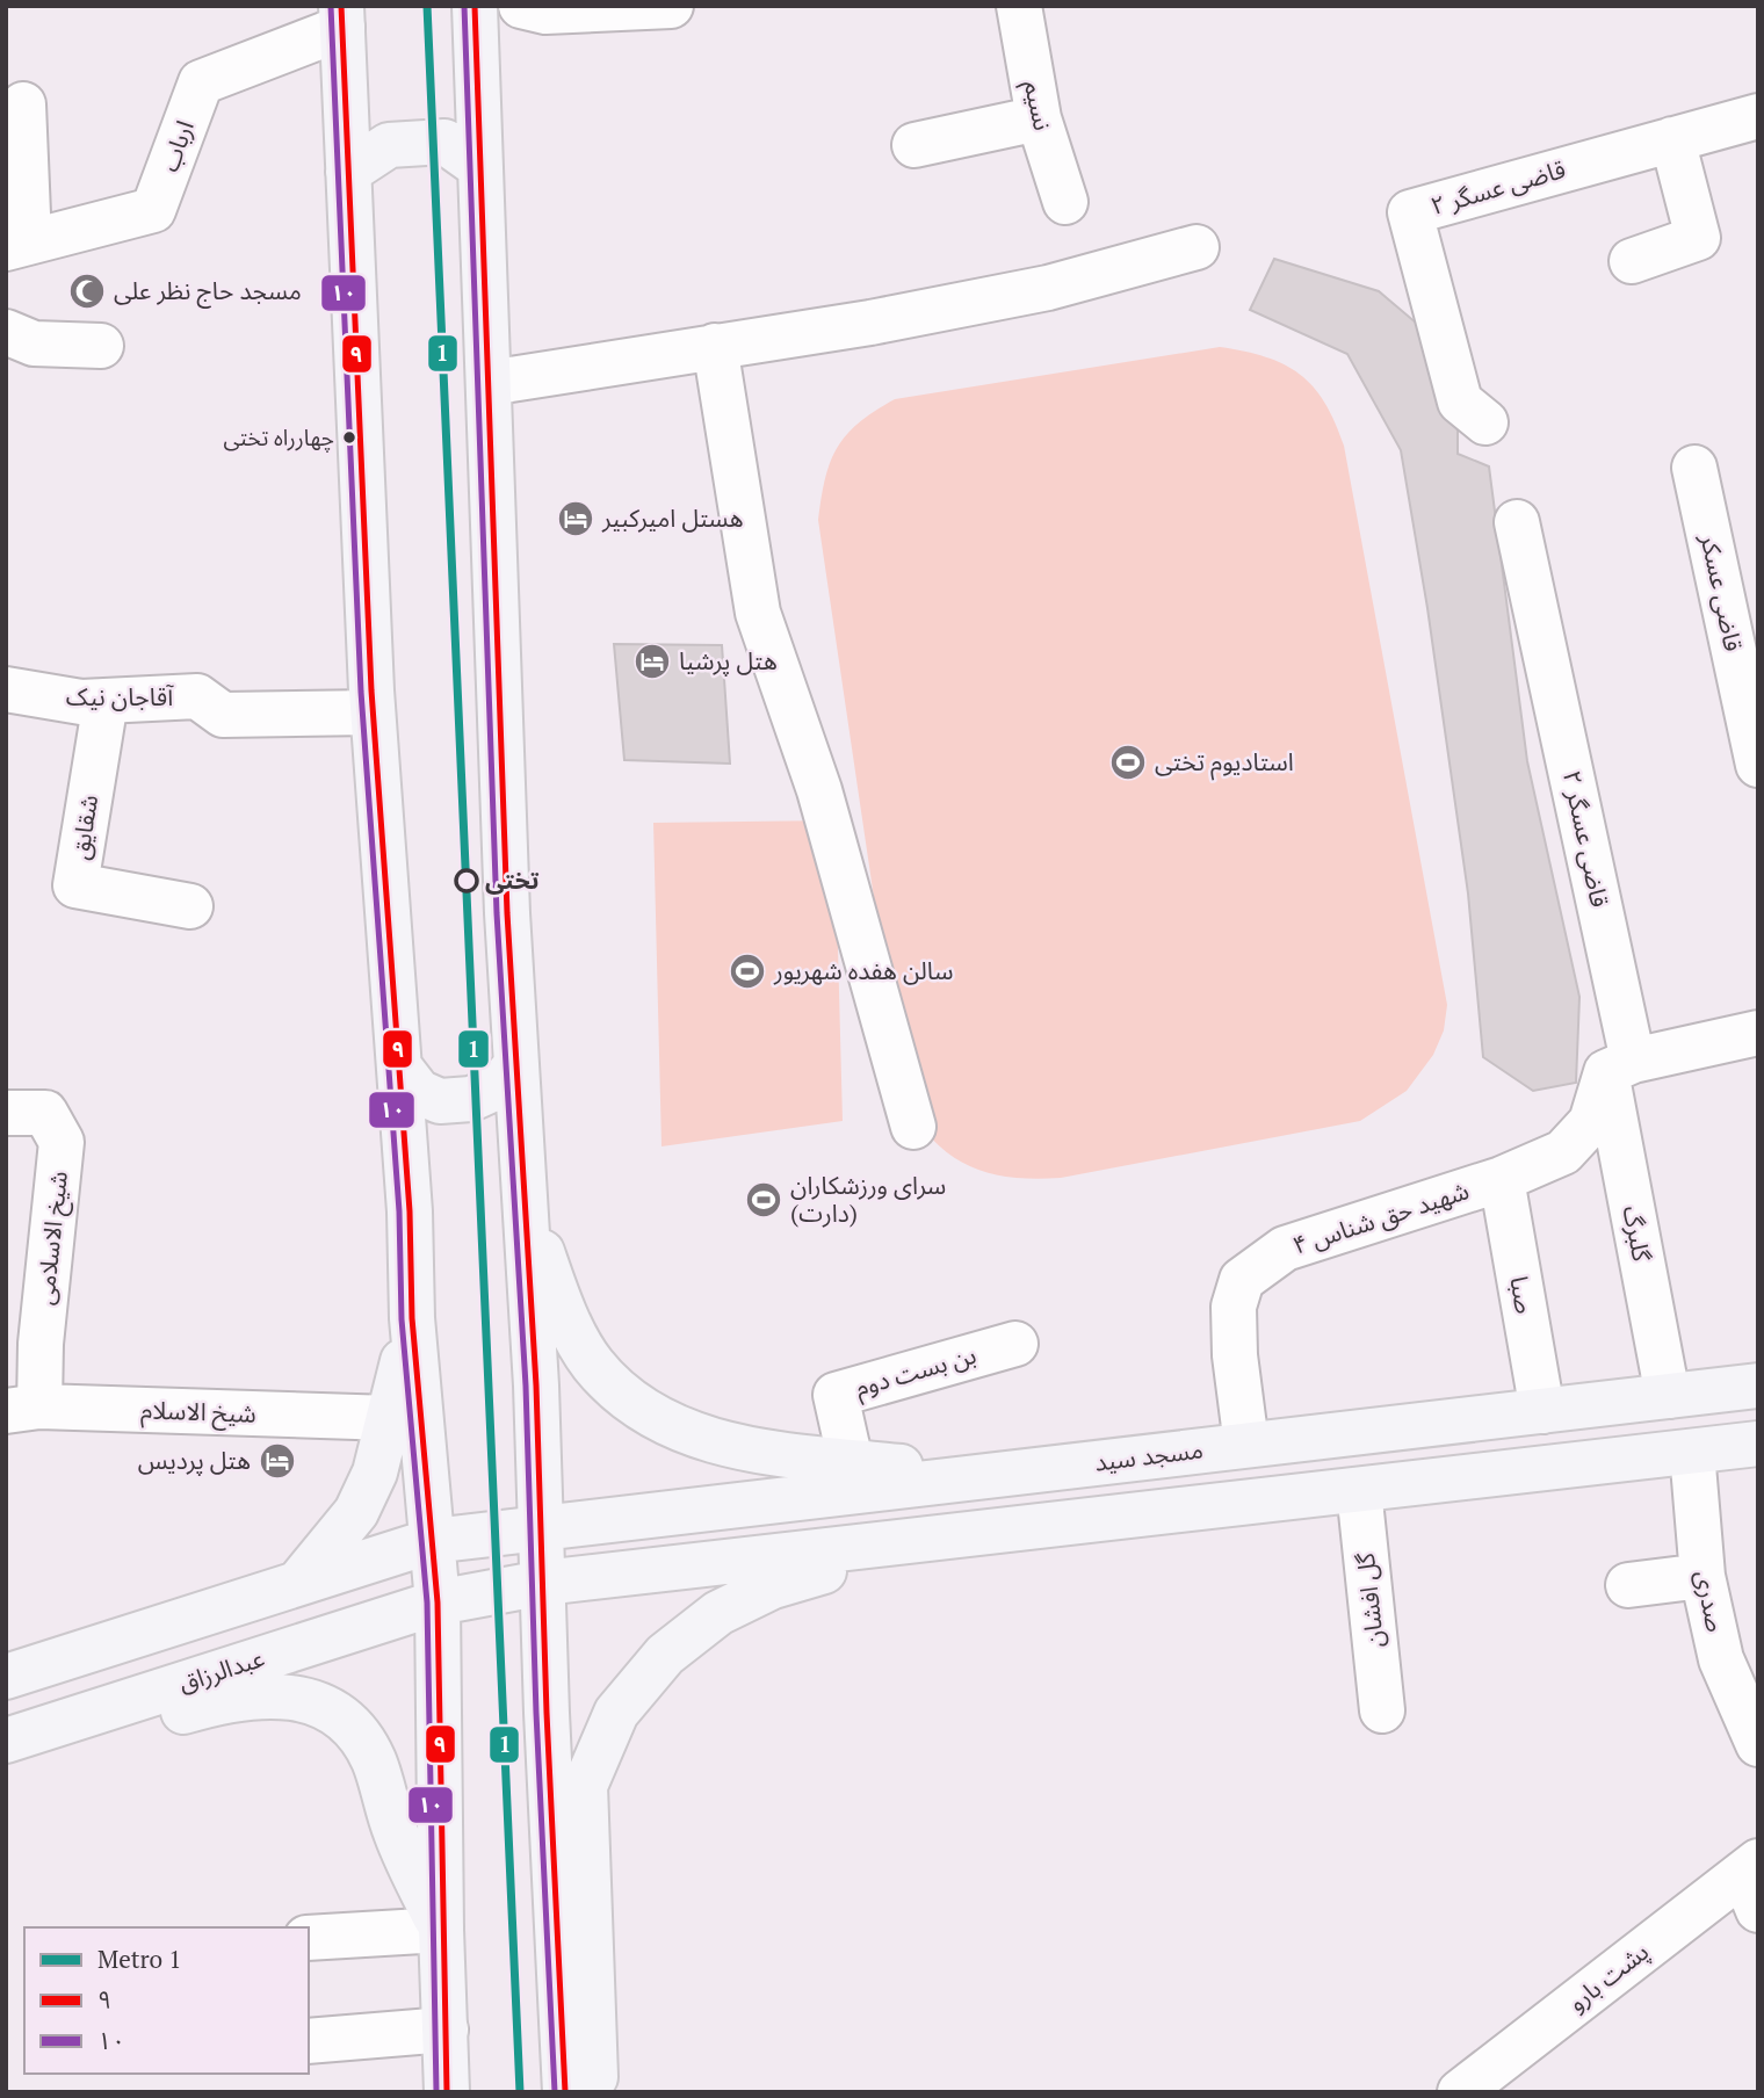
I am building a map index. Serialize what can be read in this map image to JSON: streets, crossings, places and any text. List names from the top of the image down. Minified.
{"streets":{"main road":["مسجد سید","عبدالرزاق"],"street":["نسیم","ارباب","قاضی عسگر ۲","قاضی عسکر","آقاجان نیک","شقایق","شهید حق شناس ۴","گلبرگ","شیخ الاسلامی","صبا","بن بست دوم","شیخ الاسلام","گل افشان","صدری","پشت بارو"]},"crossings":[["قاضی عسگر ۲","شهید حق شناس ۴"],["قاضی عسگر ۲","گلبرگ"],["آقاجان نیک","شقایق"],["شهید حق شناس ۴","گلبرگ"],["شهید حق شناس ۴","صبا"],["شهید حق شناس ۴","مسجد سید"],["گلبرگ","مسجد سید"],["شیخ الاسلامی","شیخ الاسلام"],["صبا","مسجد سید"]],"places":{"mosque":["مسجد حاج نظر علی"],"other":["چهارراه تختی","تختی"],"hotel":["هستل امیرکبیر","هتل پرشیا","هتل پردیس"],"sports":["استادیوم تختی","سالن هفده شهریور","سرای ورزشکاران (دارت)"]},"lines":["metro line 1","transit line ۹","transit line ۱۰"],"legend":["Metro 1","۹","۱۰"]}
